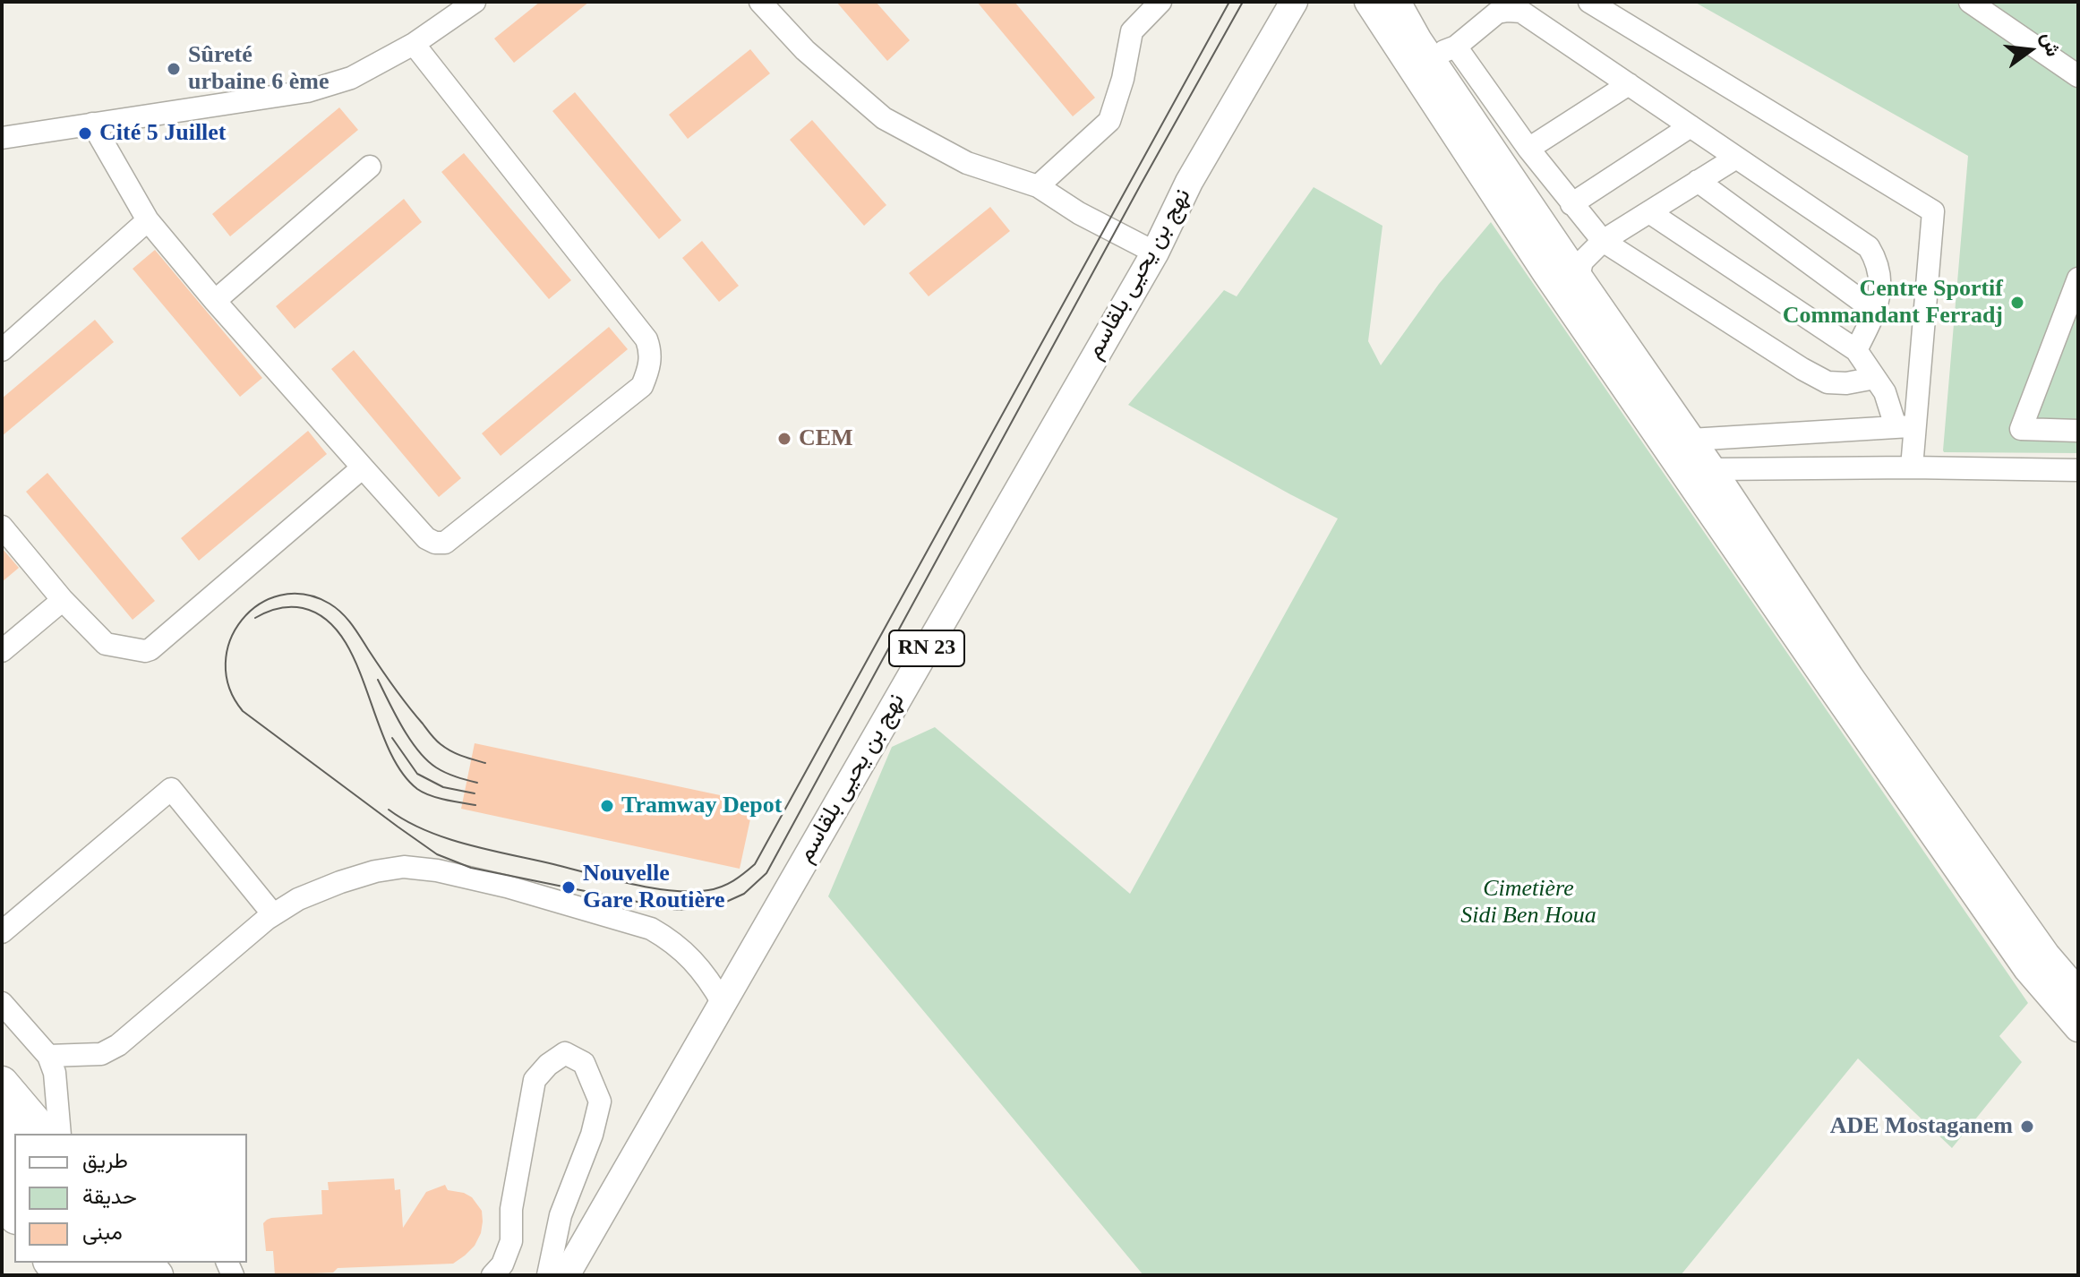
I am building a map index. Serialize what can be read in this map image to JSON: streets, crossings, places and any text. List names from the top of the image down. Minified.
{"streets":{"main road":["نهج بن يحيى بلقاسم","RN 23"]},"parks":["Cimetière Sidi Ben Houa"],"places":["Sûreté urbaine 6 ème","Cité 5 Juillet","Centre Sportif Commandant Ferradj","CEM","Tramway Depot","Nouvelle Gare Routière","ADE Mostaganem"],"legend":["طريق","حديقة","مبنى"],"north":"right"}
